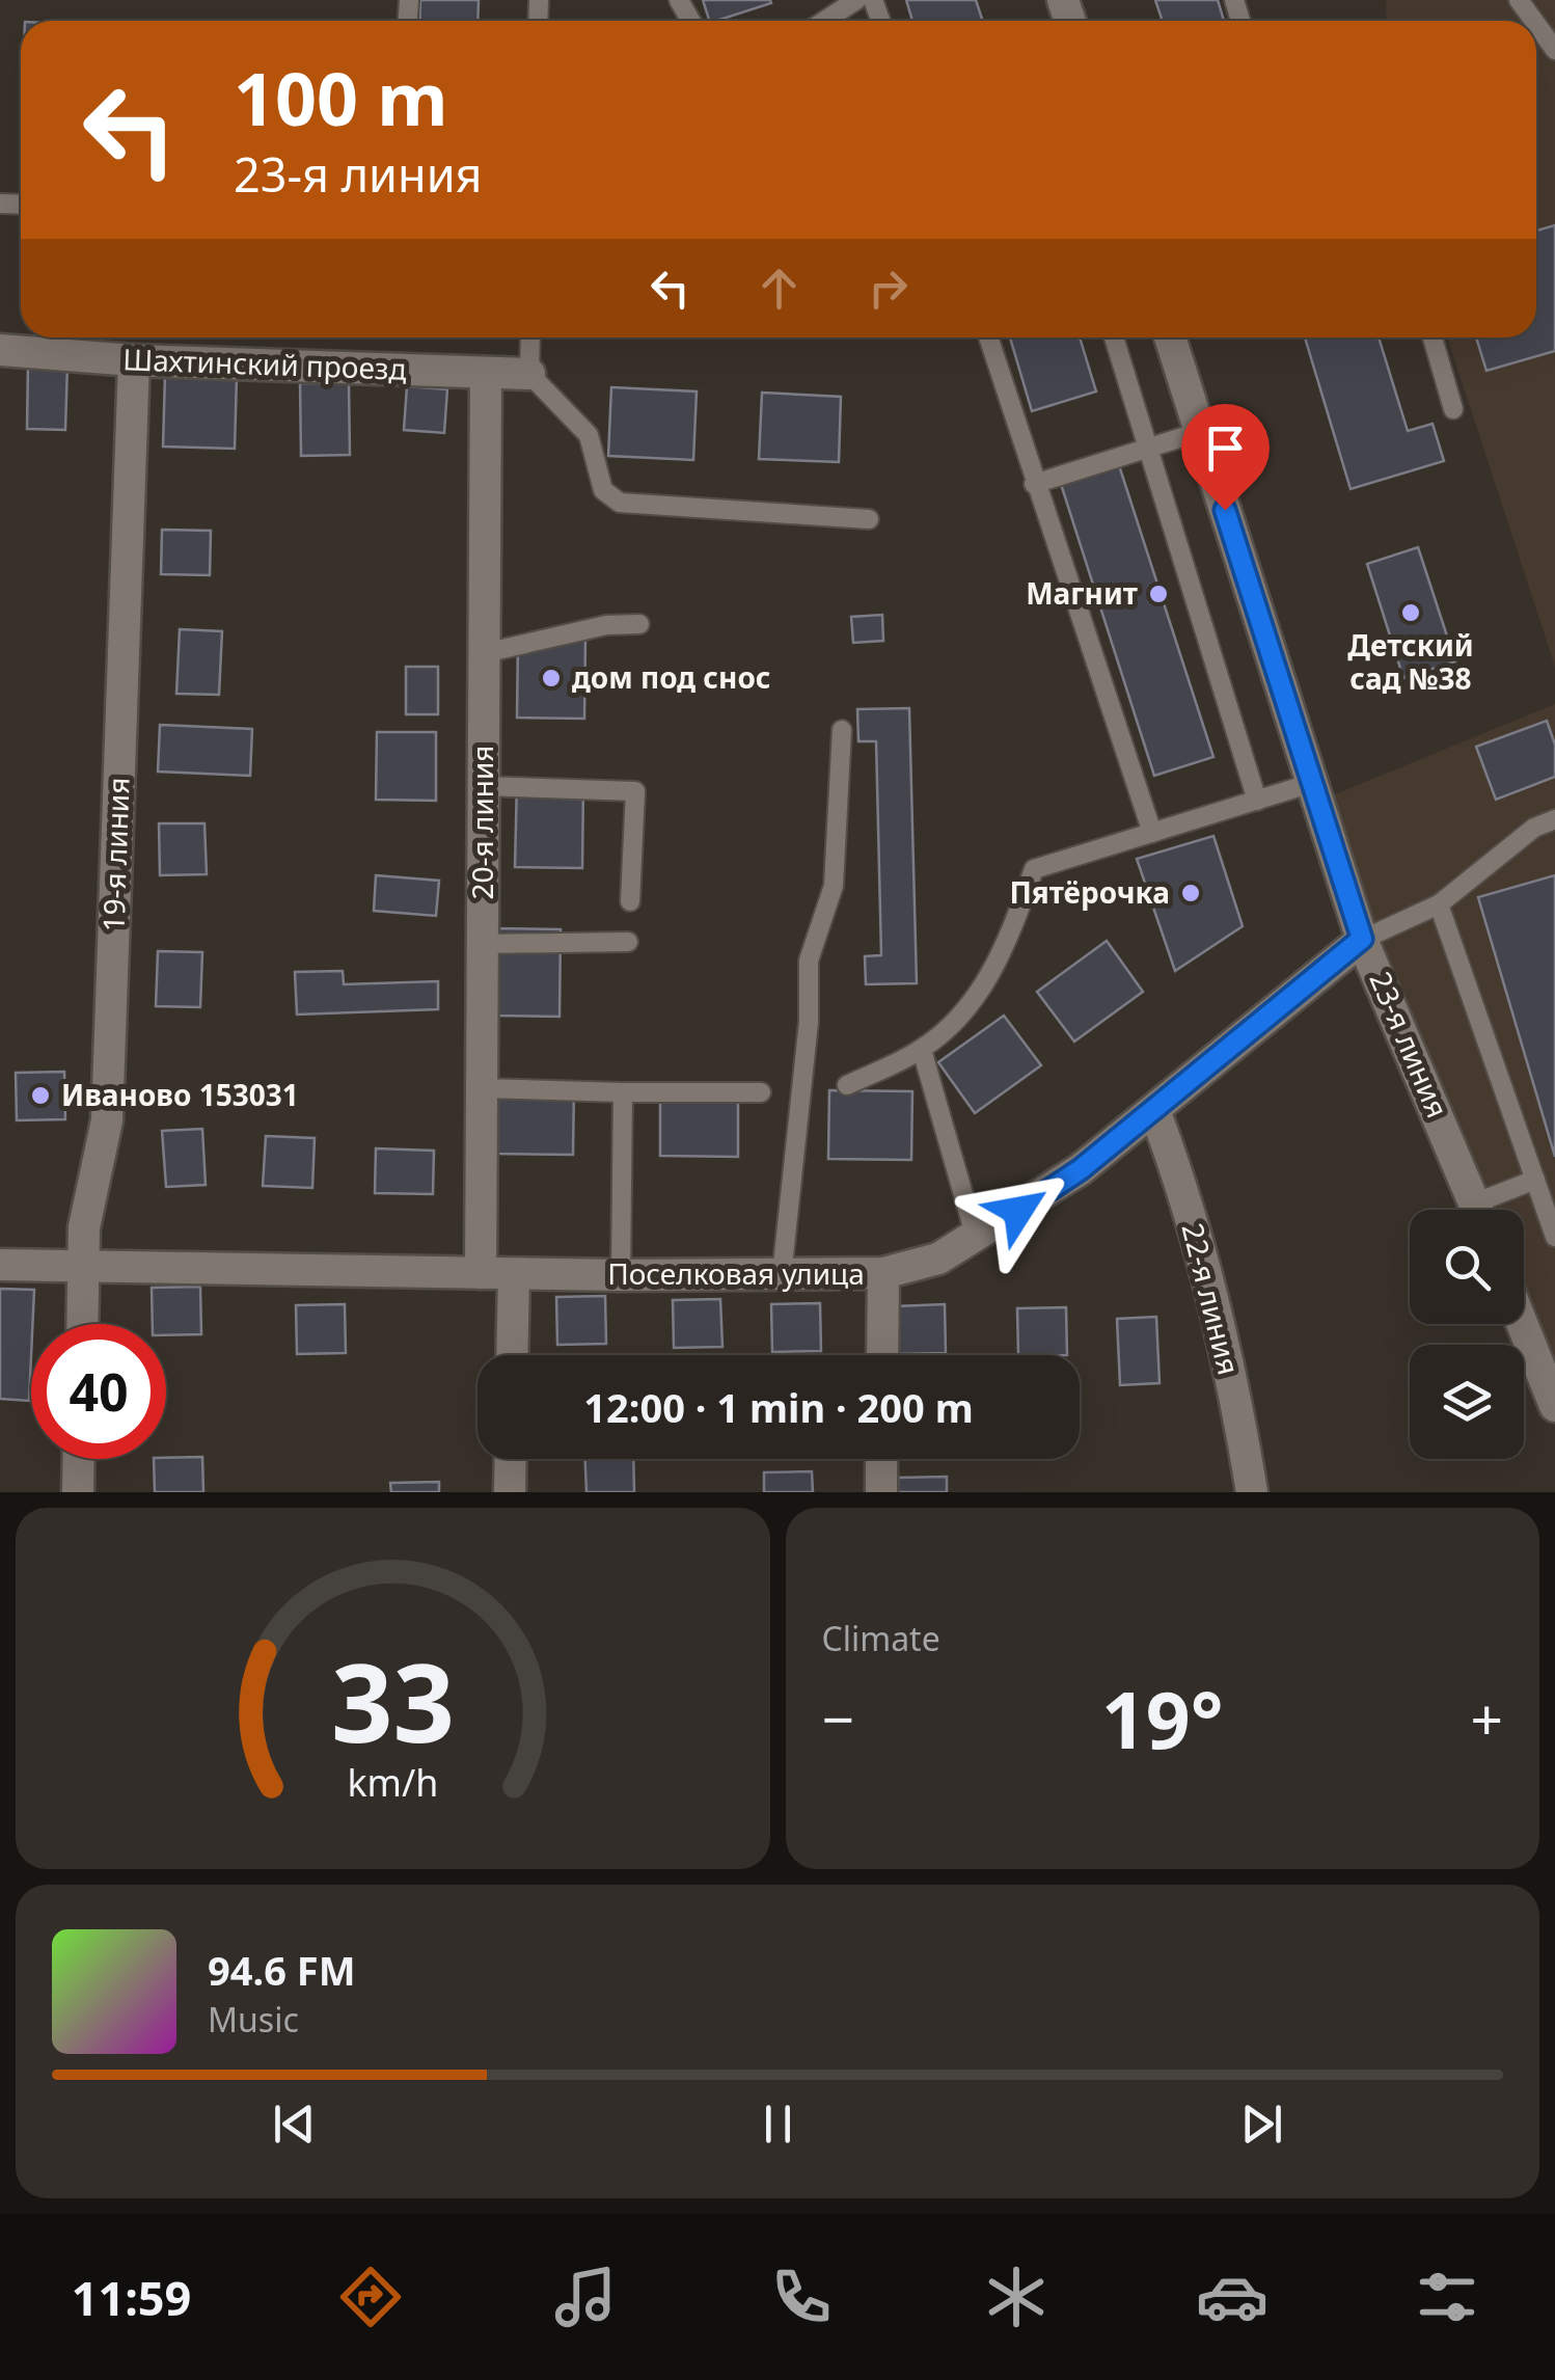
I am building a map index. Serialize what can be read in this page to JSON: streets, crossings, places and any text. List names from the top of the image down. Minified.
{"streets":{"street":["Шахтинский проезд","20-я линия","19-я линия","23-я линия","Поселковая улица","22-я линия"]},"crossings":[["Шахтинский проезд","20-я линия"],["Шахтинский проезд","19-я линия"],["20-я линия","Поселковая улица"],["19-я линия","Поселковая улица"],["23-я линия","Поселковая улица"],["Поселковая улица","22-я линия"]],"places":["Магнит","Детский сад №38","дом под снос","Пятёрочка","Иваново 153031"],"page":{"turn":["100 m","23-я линия"],"limit":"40","trip":"12:00 · 1 min · 200 m","tile":"Climate","heat":["−","19°","+"],"song":["94.6 FM","Music"],"tabs":"11:59","gauge":["33","km/h"]}}
